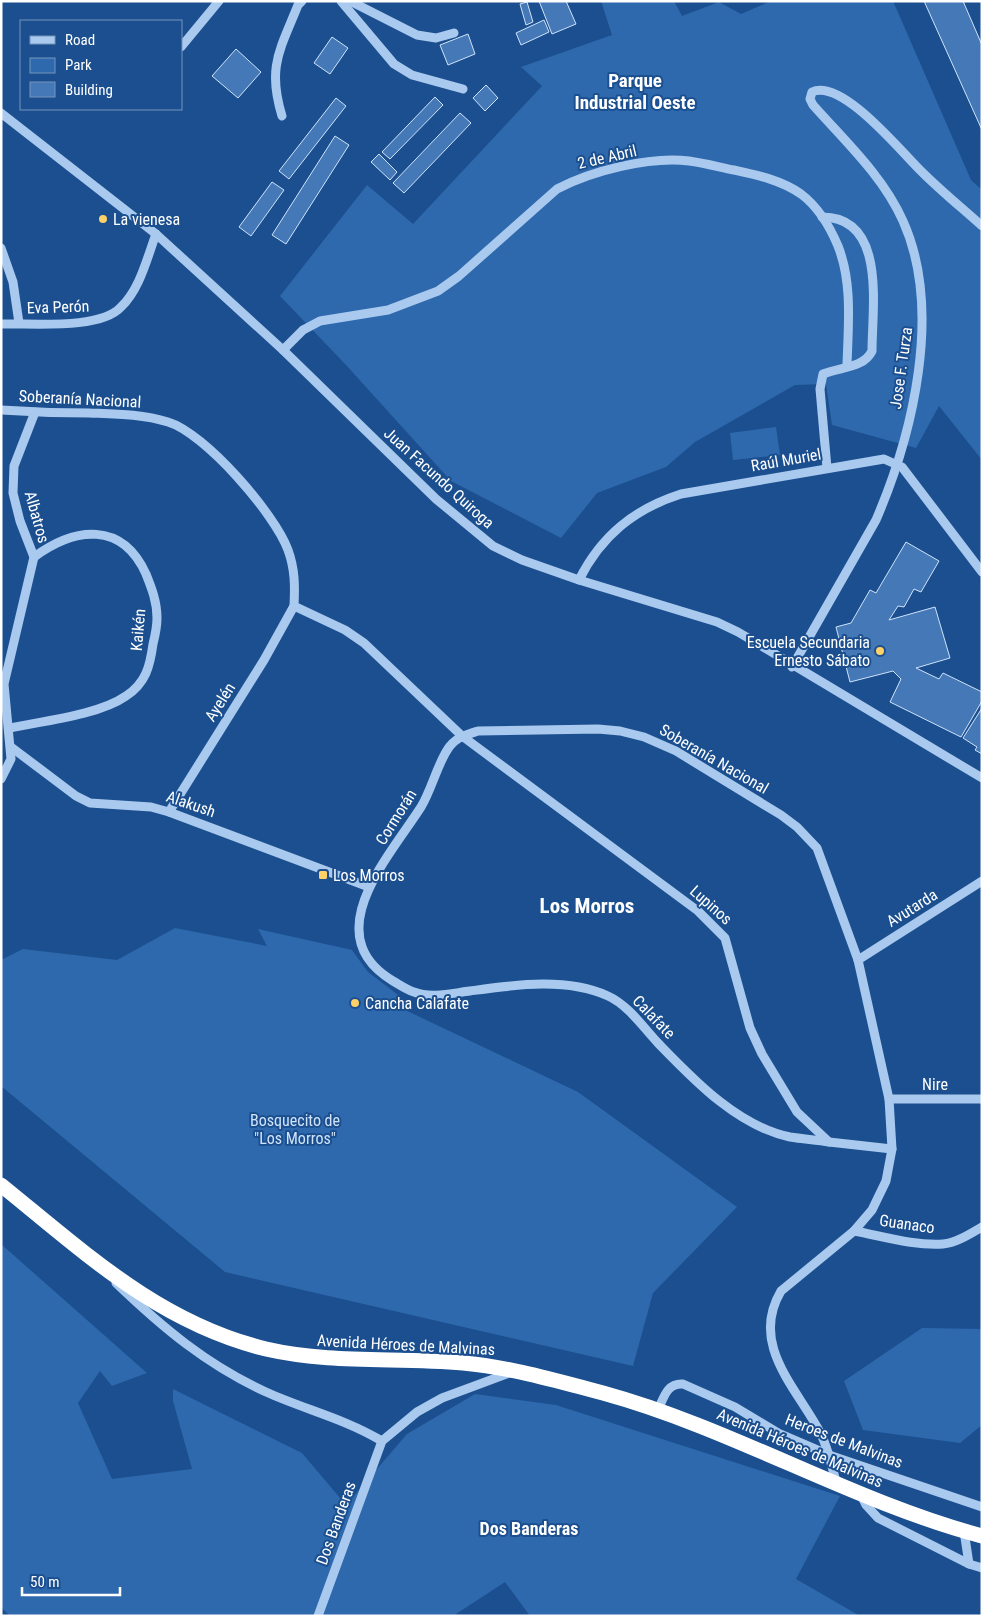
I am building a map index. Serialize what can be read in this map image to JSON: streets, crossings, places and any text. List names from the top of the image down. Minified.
{"streets":{"highway":["Avenida Héroes de Malvinas"],"street":["2 de Abril","Eva Perón","Jose F. Turza","Soberanía Nacional","Raúl Muriel","Juan Facundo Quiroga","Albatros","Kaikén","Ayelén","Alakush","Cormorán","Lupinos","Avutarda","Calafate","Nire","Guanaco","Heroes de Malvinas","Dos Banderas"]},"crossings":[["2 de Abril","Juan Facundo Quiroga"],["Eva Perón","Juan Facundo Quiroga"],["Jose F. Turza","Raúl Muriel"],["Jose F. Turza","Juan Facundo Quiroga"],["Soberanía Nacional","Albatros"],["Soberanía Nacional","Ayelén"],["Soberanía Nacional","Cormorán"],["Soberanía Nacional","Lupinos"],["Soberanía Nacional","Avutarda"],["Soberanía Nacional","Nire"],["Soberanía Nacional","Guanaco"],["Soberanía Nacional","Avenida Héroes de Malvinas"],["Soberanía Nacional","Heroes de Malvinas"],["Raúl Muriel","Juan Facundo Quiroga"],["Albatros","Kaikén"],["Albatros","Alakush"],["Ayelén","Alakush"],["Alakush","Cormorán"],["Cormorán","Lupinos"],["Cormorán","Calafate"],["Lupinos","Calafate"],["Avenida Héroes de Malvinas","Heroes de Malvinas"]],"districts":["Parque Industrial Oeste","Los Morros","Dos Banderas"],"parks":["Bosquecito de \"Los Morros\""],"places":{"other":["La vienesa","Escuela Secundaria Ernesto Sábato","Cancha Calafate"],"transit":["Los Morros"]},"legend":["Road","Park","Building"],"scale_bar":"50 m"}
